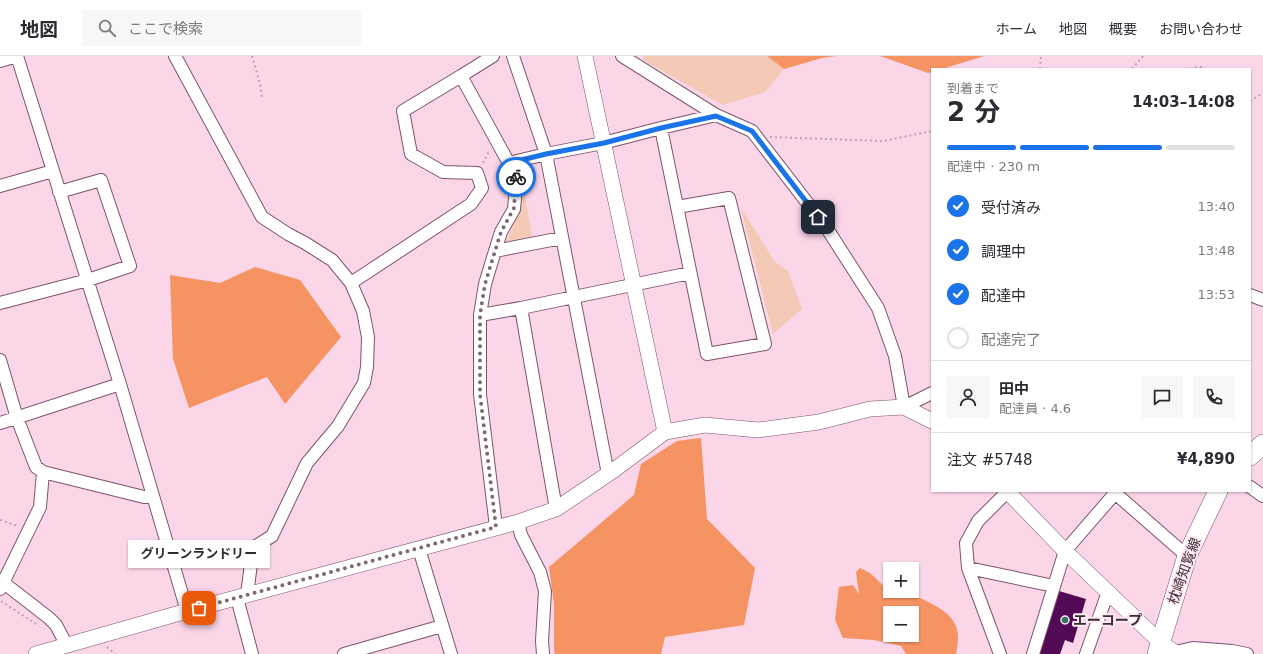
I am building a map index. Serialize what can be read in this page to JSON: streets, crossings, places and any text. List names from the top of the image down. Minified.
{"streets":{"main road":["枕崎知覧線"]},"places":["グリーンランドリー","エーコープ"],"page":{"header":"地図","search":"ここで検索","nav":["ホーム","地図","概要","お問い合わせ"],"heading":["2 分","到着まで","14:03–14:08"],"panel":["田中","配達員 · 4.6","注文 #5748","¥4,890"],"bar":"配達中 · 230 m","list":[["受付済み","13:40"],["調理中","13:48"],["配達中","13:53"],"配達完了"],"bubble":"グリーンランドリー","map_buttons":["+","−"]}}
